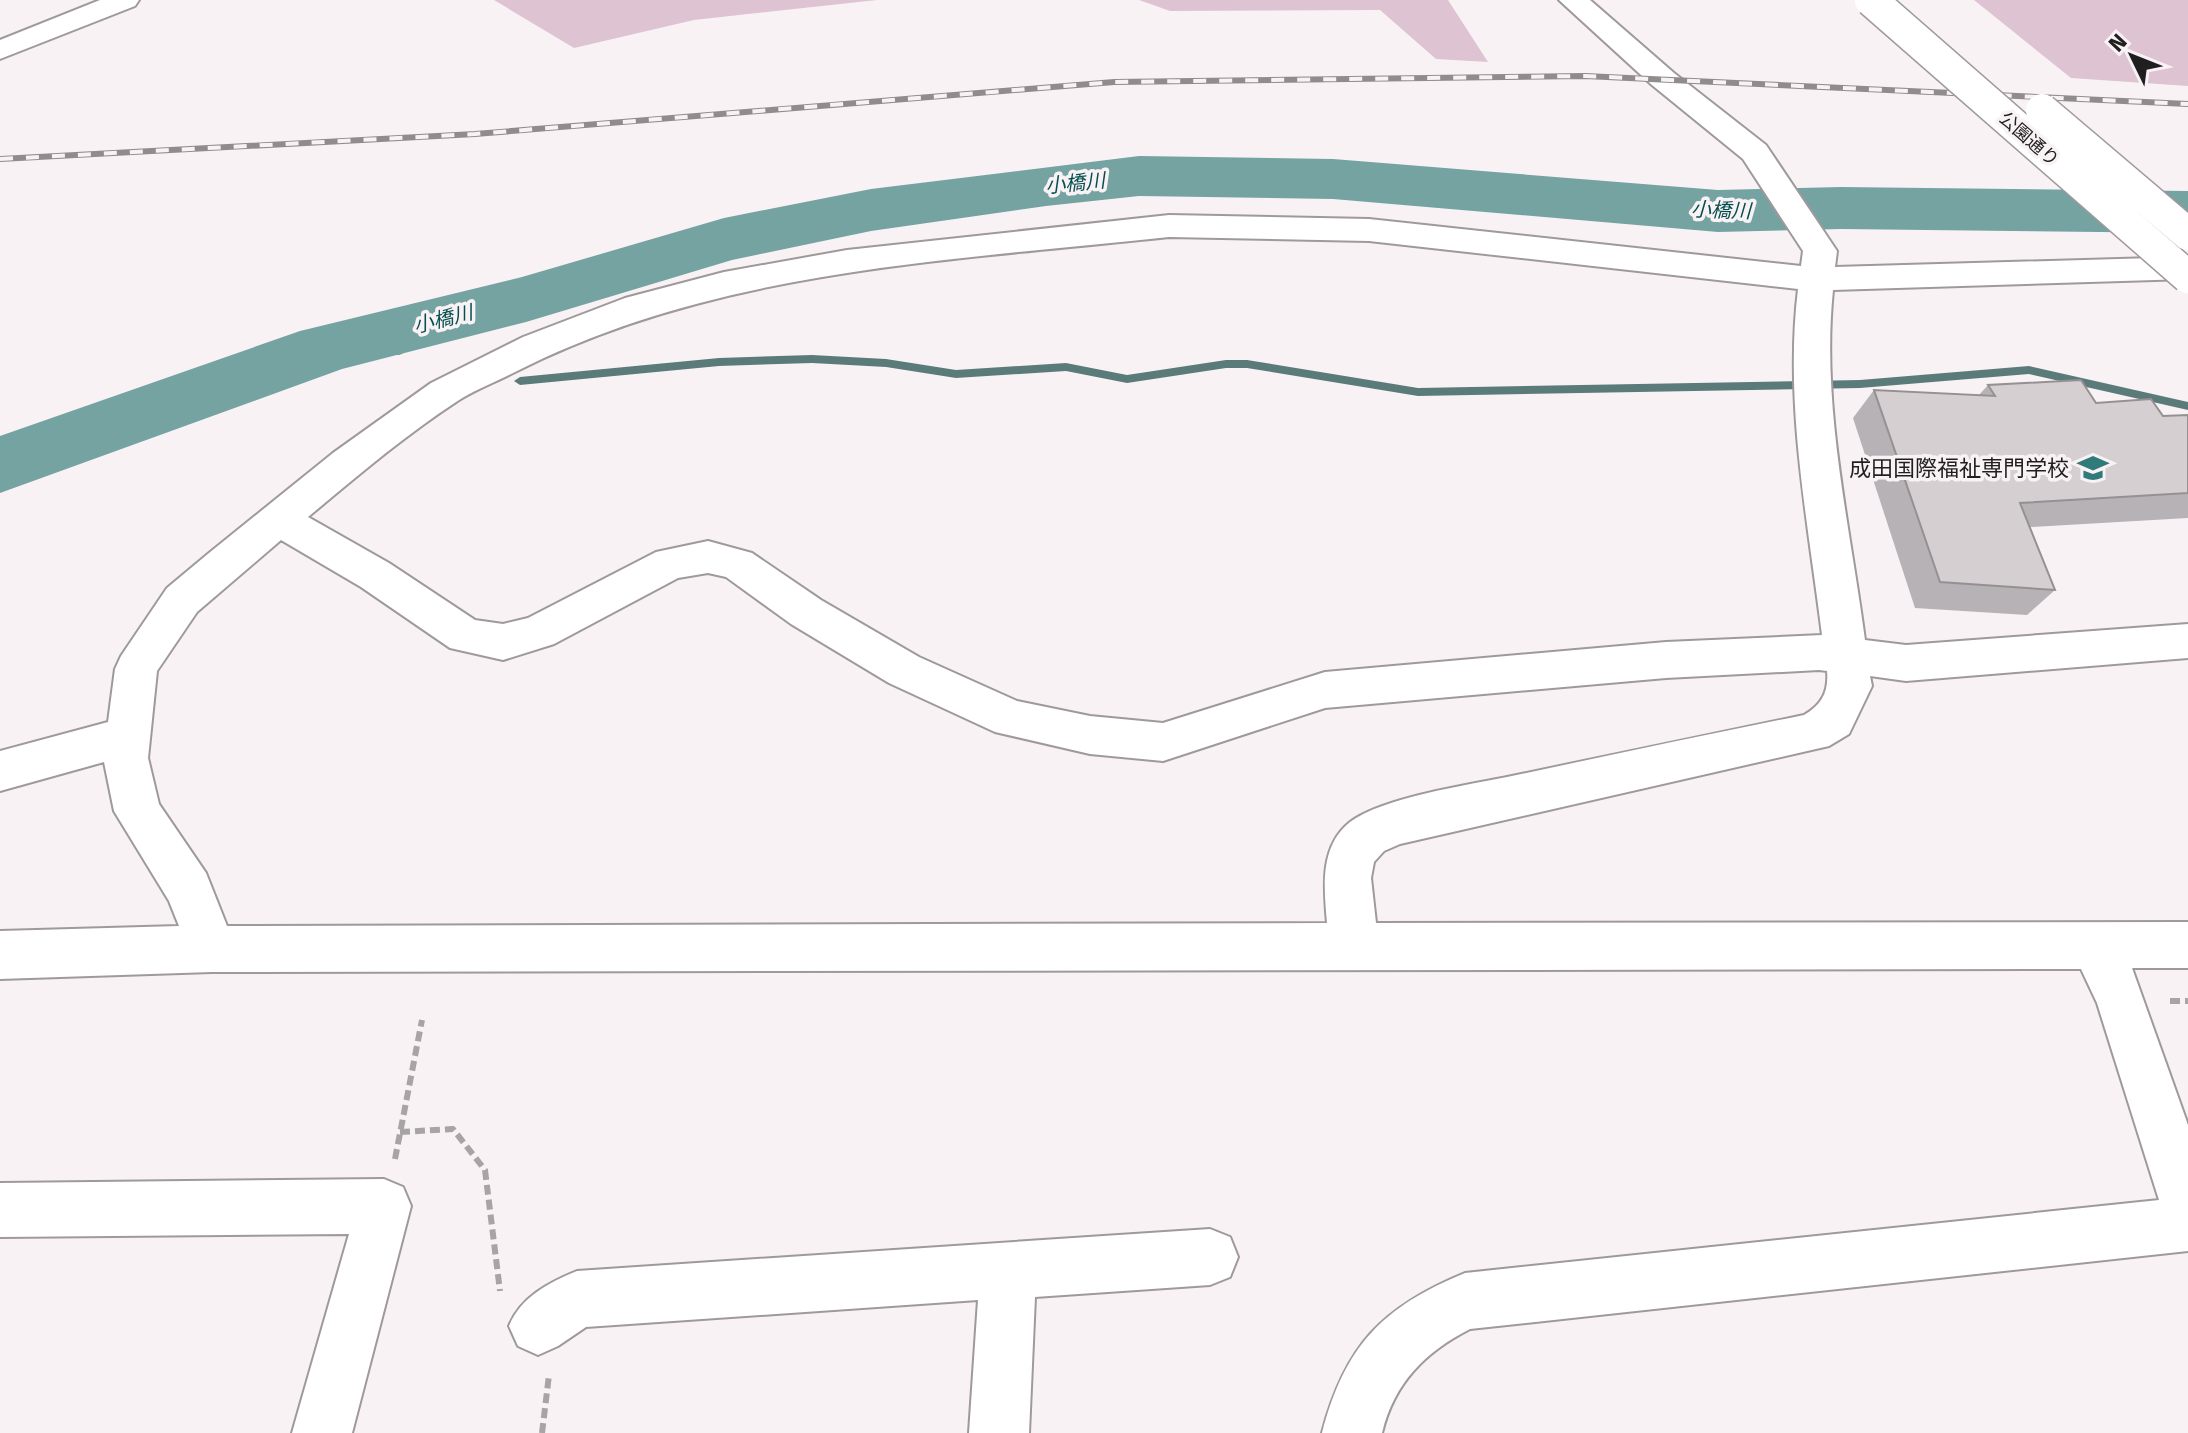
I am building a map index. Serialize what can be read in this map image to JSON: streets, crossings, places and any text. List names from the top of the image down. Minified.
{"streets":{"street":["公園通り"]},"water":["小橋川"],"places":{"school or university":["成田国際福祉専門学校"]},"north":"top left"}
